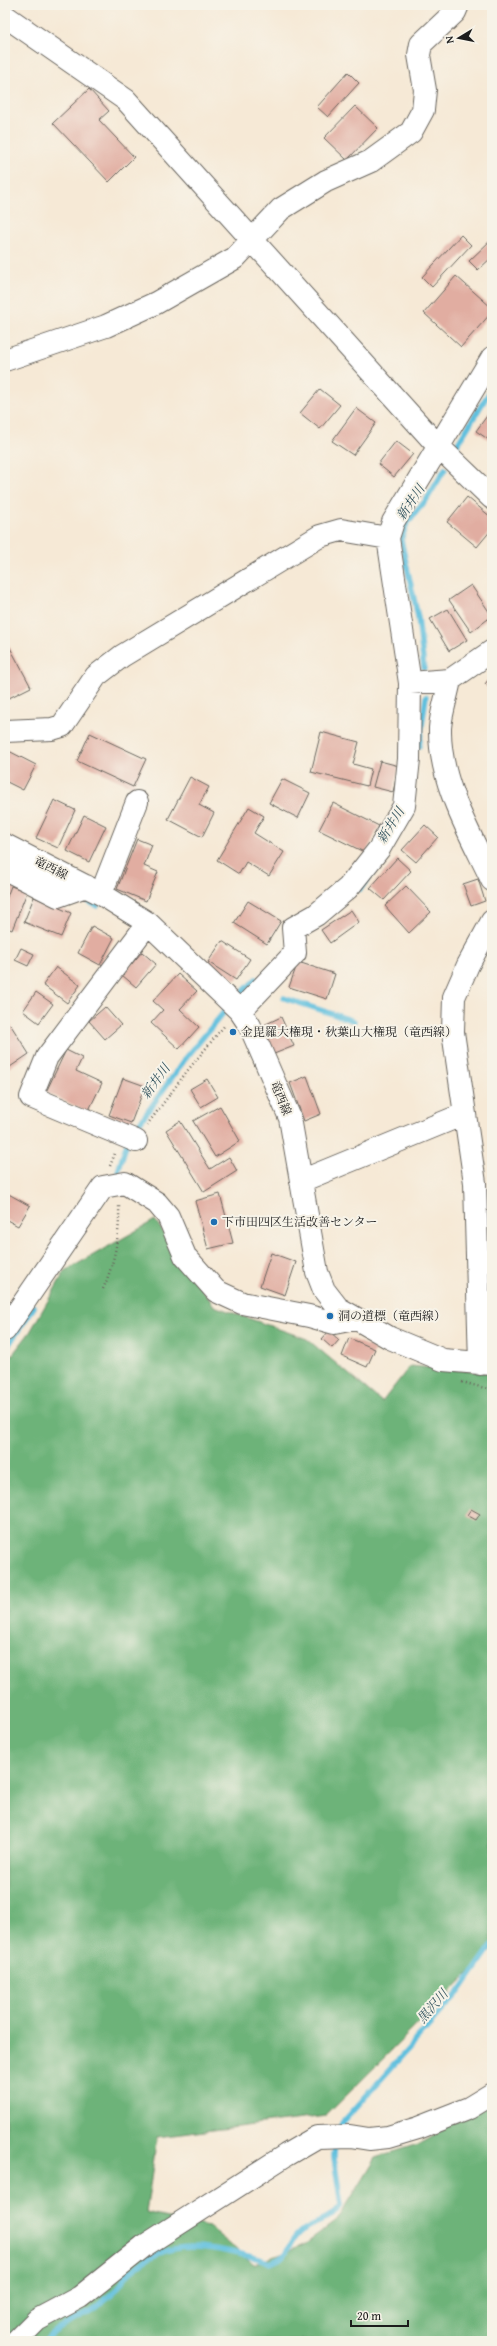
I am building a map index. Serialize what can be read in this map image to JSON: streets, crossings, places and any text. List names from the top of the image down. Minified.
{"streets":{"street":["竜西線"]},"water":["新井川","黒沢川"],"places":["金毘羅大権現・秋葉山大権現（竜西線）","下市田四区生活改善センター","洞の道標（竜西線）"],"scale_bar":"20 m","north":"left"}
